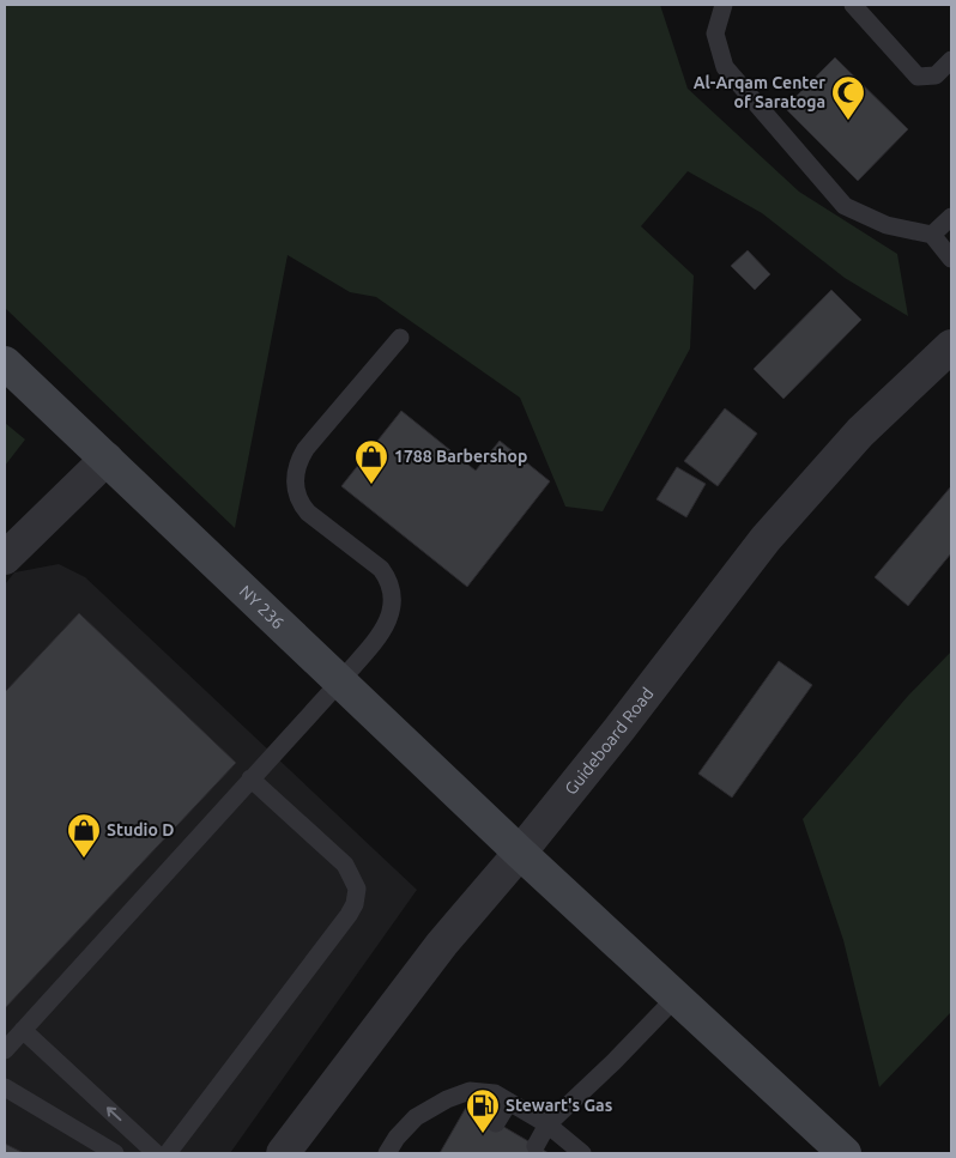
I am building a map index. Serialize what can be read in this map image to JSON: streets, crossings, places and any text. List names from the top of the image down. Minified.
{"streets":{"main road":["NY 236"],"street":["Guideboard Road"]},"crossings":[["NY 236","Guideboard Road"]],"places":{"mosque":["Al-Arqam Center of Saratoga"],"shop":["1788 Barbershop","Studio D"],"fuel station":["Stewart's Gas"]}}
